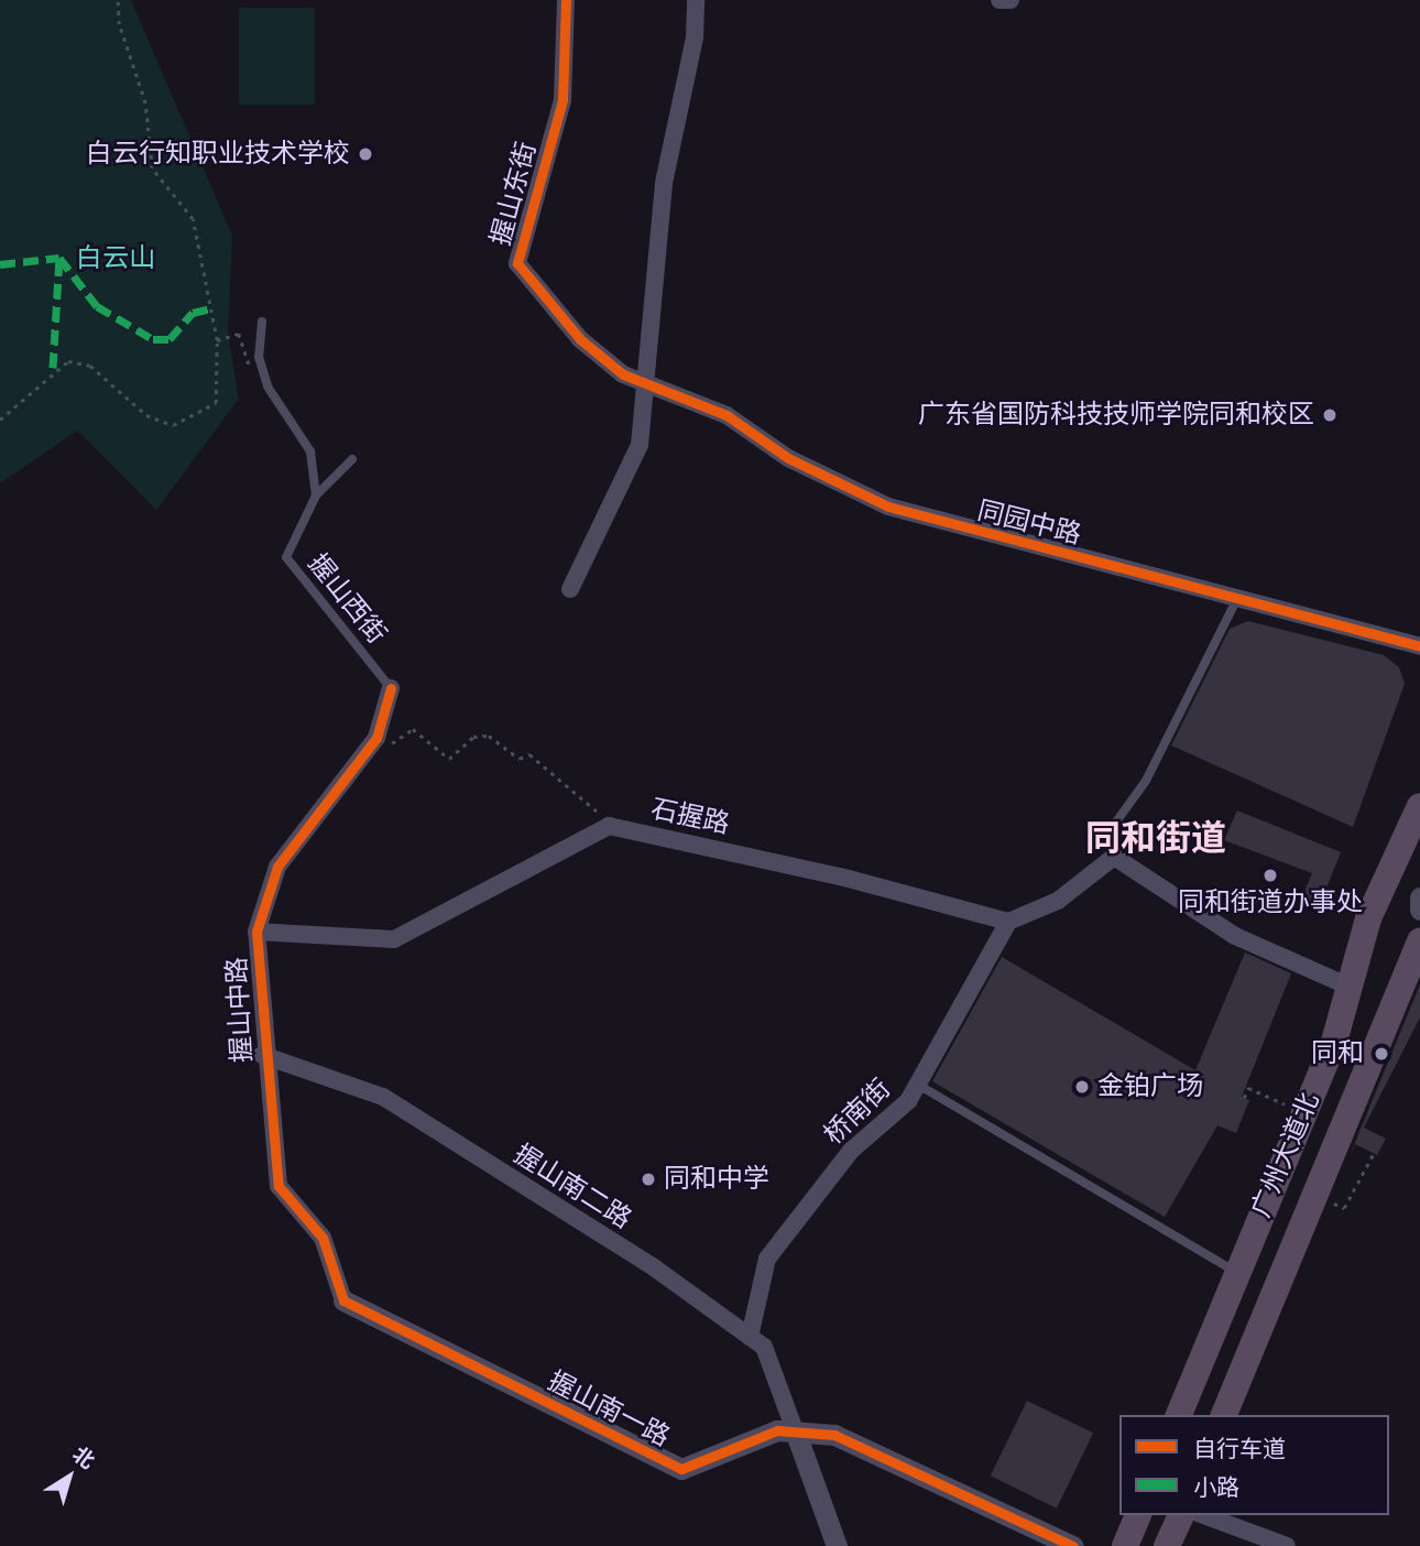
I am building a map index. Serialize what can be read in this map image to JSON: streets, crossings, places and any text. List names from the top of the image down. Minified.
{"streets":{"highway":["广州大道北"],"street":["握山东街","同园中路","石握路","握山中路","桥南街","握山南二路","握山南一路"],"lane":["握山西街"]},"crossings":[["握山东街","同园中路"],["握山西街","握山中路"],["石握路","握山中路"],["石握路","桥南街"],["握山中路","握山南二路"],["握山中路","握山南一路"],["桥南街","握山南二路"],["握山南二路","握山南一路"]],"districts":["同和街道"],"parks":["白云山"],"places":["白云行知职业技术学校","广东省国防科技技师学院同和校区","同和街道办事处","同和","金铂广场","同和中学"],"legend":["自行车道","小路"],"north":"top right"}
